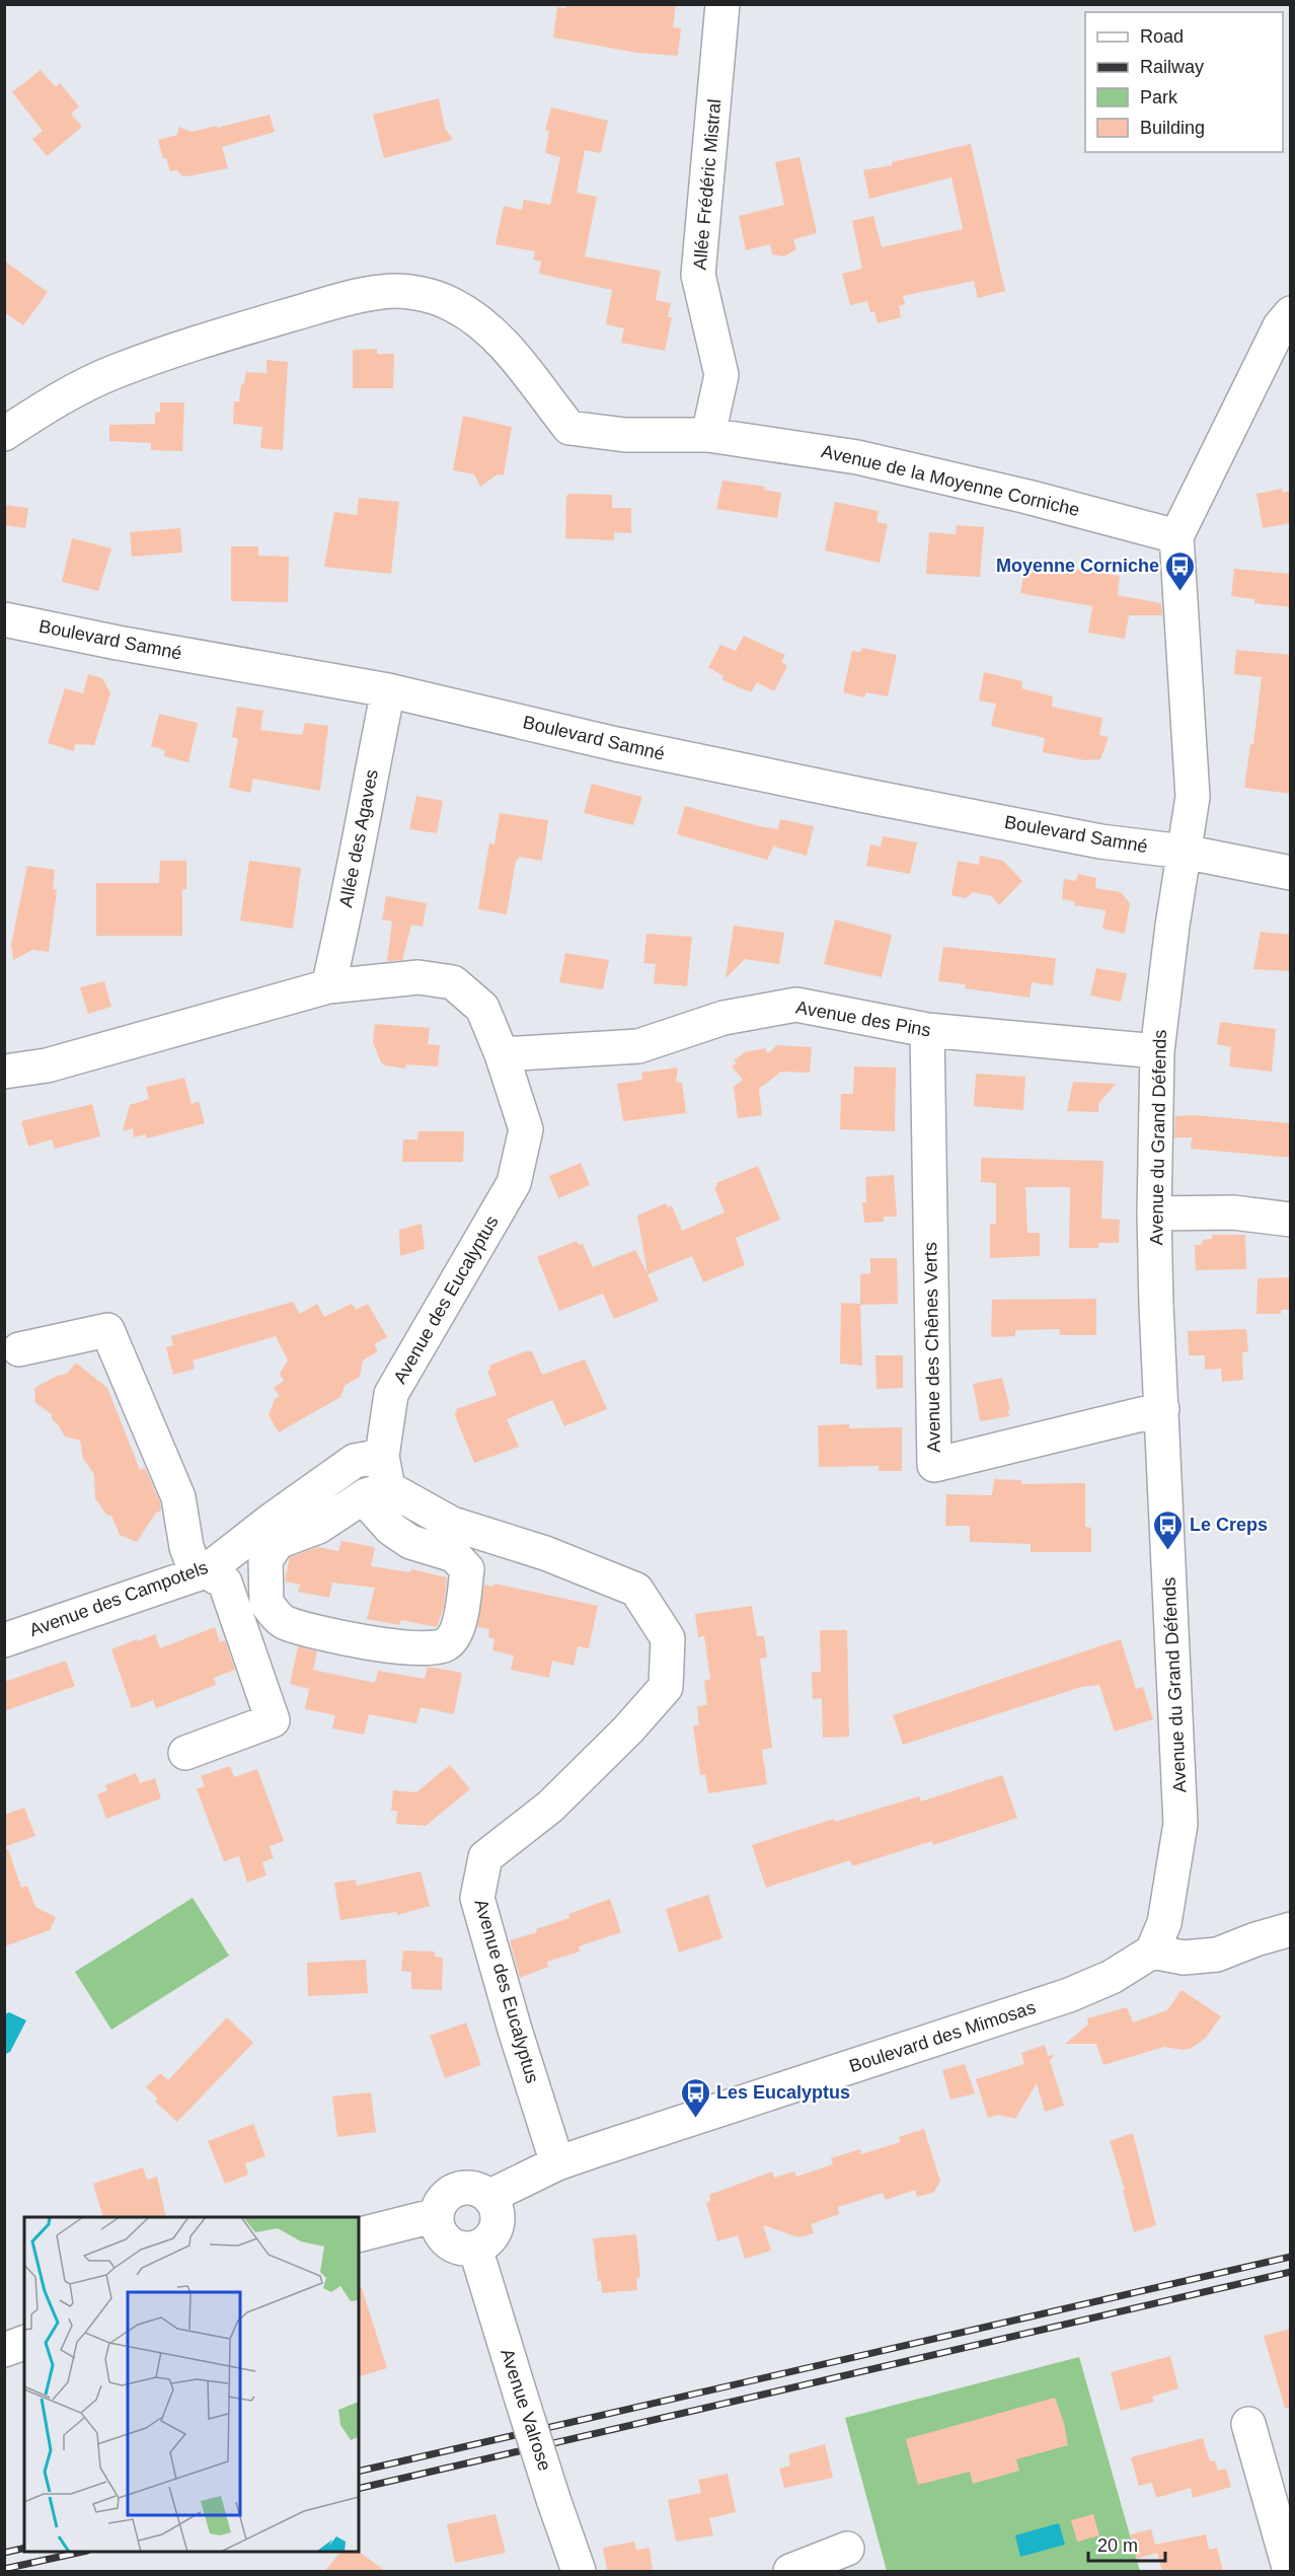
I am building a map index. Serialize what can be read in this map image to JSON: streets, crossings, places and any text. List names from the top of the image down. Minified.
{"streets":{"street":["Allée Frédéric Mistral","Avenue de la Moyenne Corniche","Boulevard Samné","Allée des Agaves","Avenue des Pins","Avenue du Grand Défends","Avenue des Eucalyptus","Avenue des Chênes Verts","Avenue des Campotels","Boulevard des Mimosas","Avenue Valrose"]},"crossings":[["Allée Frédéric Mistral","Avenue de la Moyenne Corniche"],["Avenue de la Moyenne Corniche","Avenue du Grand Défends"],["Boulevard Samné","Allée des Agaves"],["Boulevard Samné","Avenue du Grand Défends"],["Allée des Agaves","Avenue des Eucalyptus"],["Avenue des Pins","Avenue du Grand Défends"],["Avenue des Pins","Avenue des Eucalyptus"],["Avenue des Pins","Avenue des Chênes Verts"],["Avenue du Grand Défends","Avenue des Chênes Verts"],["Avenue du Grand Défends","Boulevard des Mimosas"],["Avenue des Eucalyptus","Avenue des Campotels"],["Avenue des Eucalyptus","Boulevard des Mimosas"],["Boulevard des Mimosas","Avenue Valrose"]],"places":{"bus stop":["Moyenne Corniche","Le Creps","Les Eucalyptus"]},"legend":["Road","Railway","Park","Building"],"scale_bar":"20 m"}
